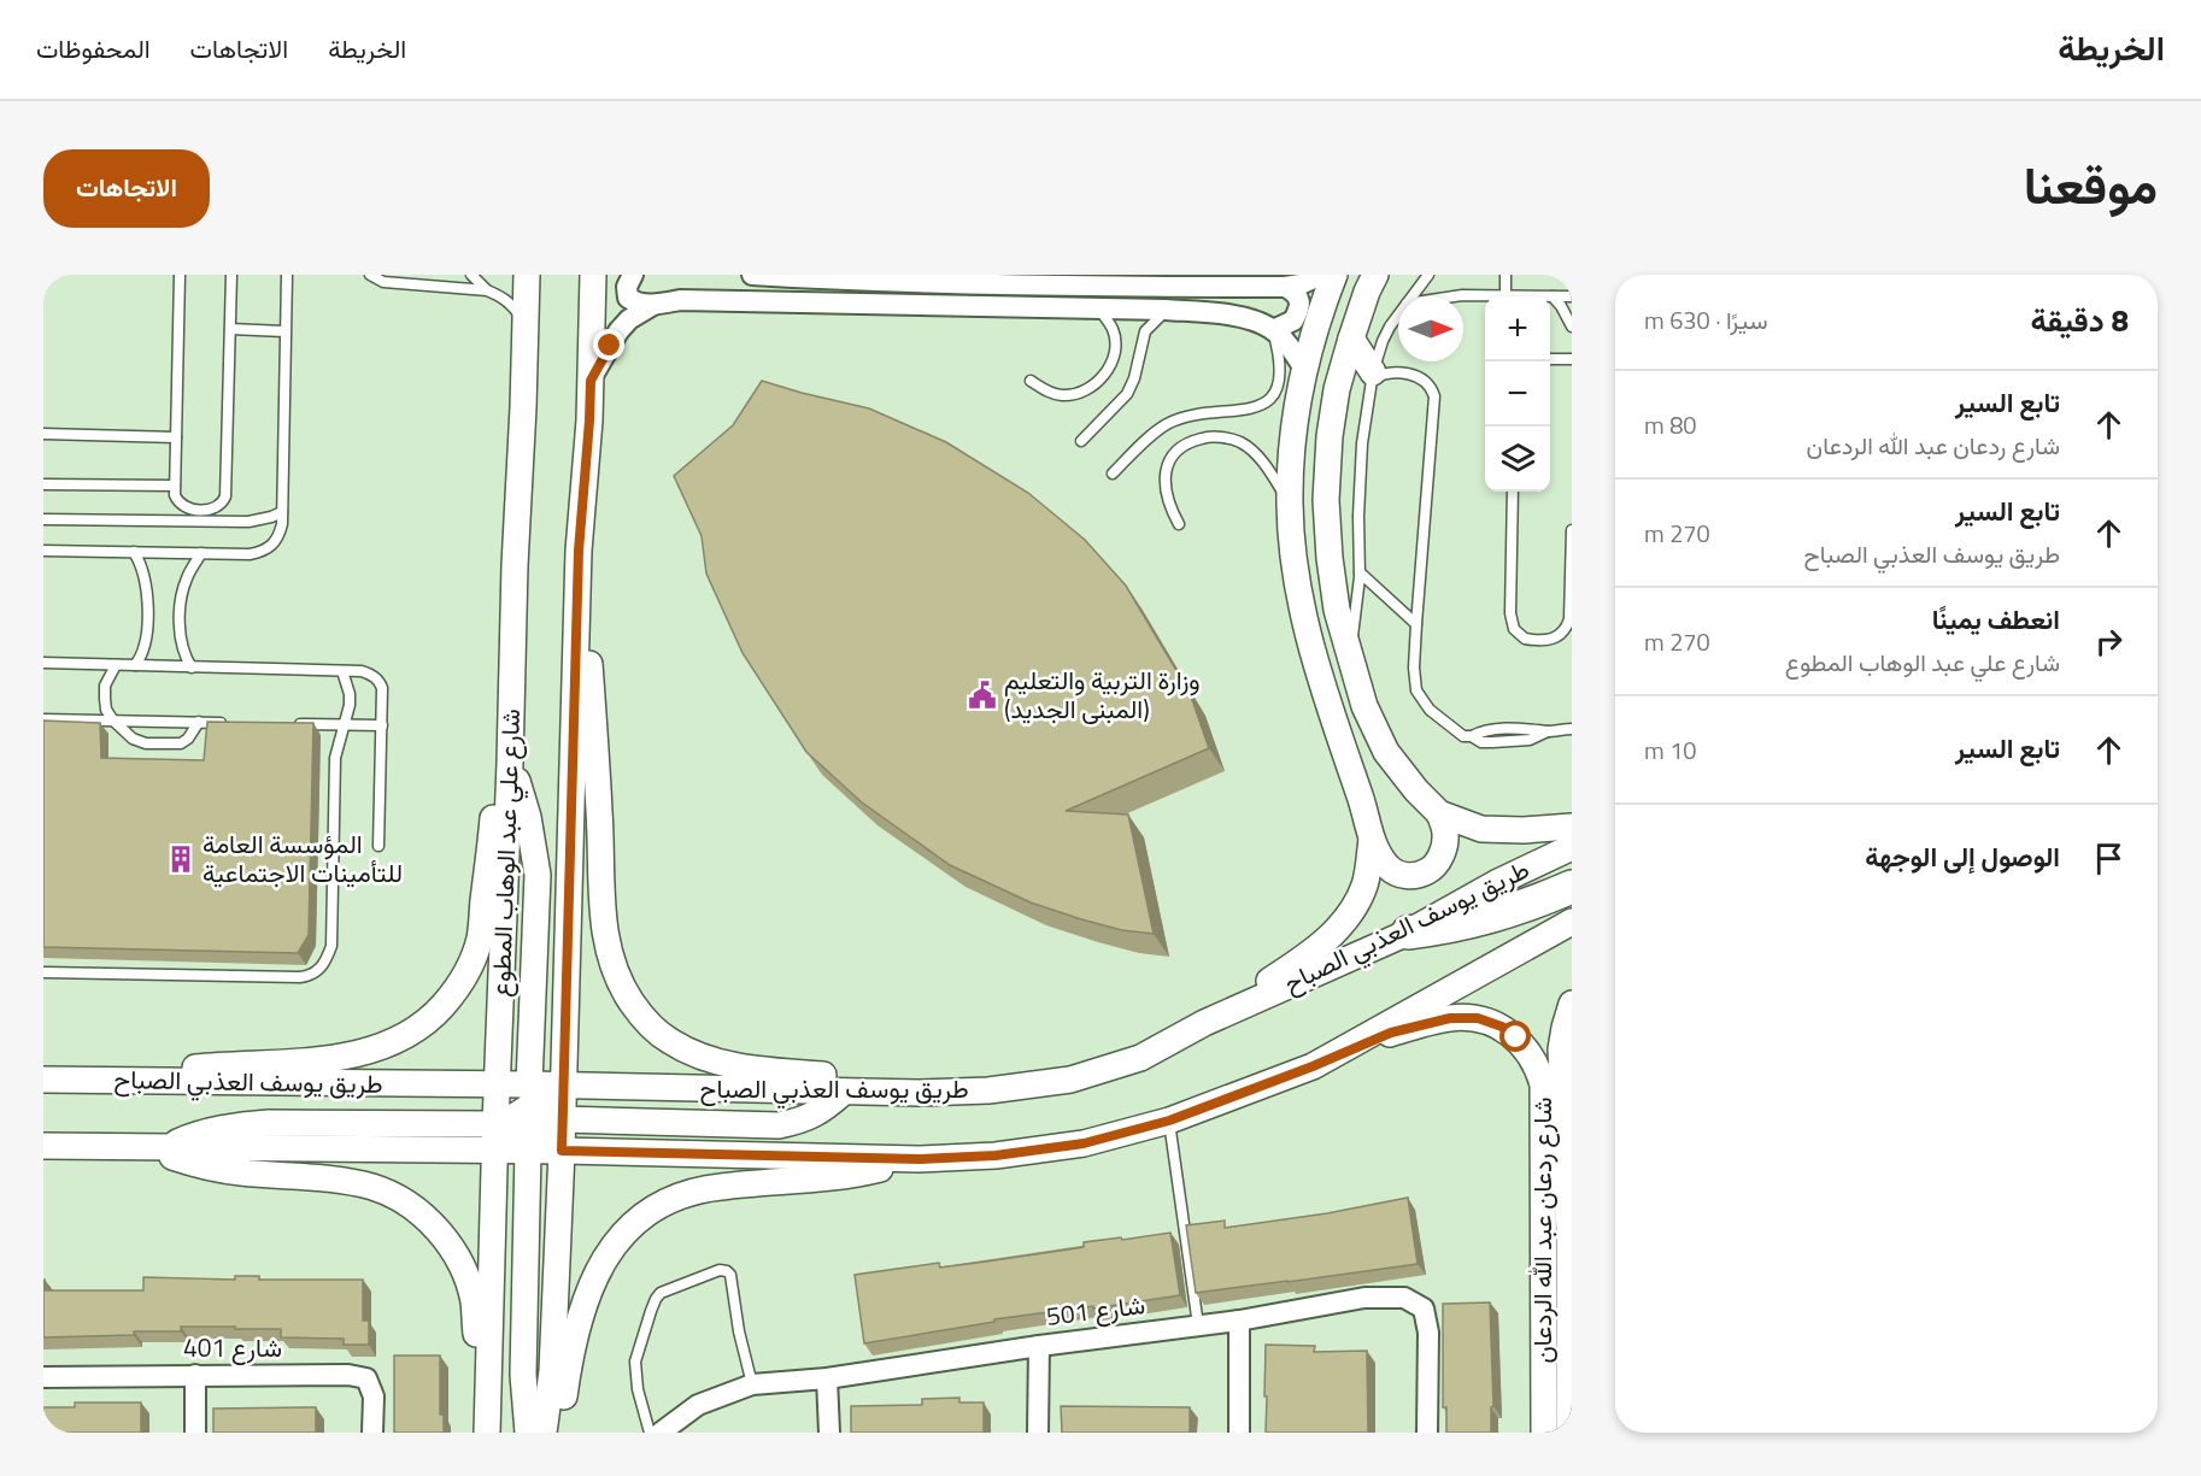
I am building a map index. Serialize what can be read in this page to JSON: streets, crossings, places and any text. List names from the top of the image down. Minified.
{"streets":{"street":["شارع علي عبد الوهاب المطوع","طريق يوسف العذبي الصباح","شارع ردعان عبد الله الردعان","شارع 501","شارع 401"]},"crossings":[["شارع علي عبد الوهاب المطوع","طريق يوسف العذبي الصباح"],["طريق يوسف العذبي الصباح","شارع ردعان عبد الله الردعان"]],"places":{"public building":["وزارة التربية والتعليم (المبنى الجديد)"],"building":["المؤسسة العامة للتأمينات الاجتماعية"]},"north":"right","page":{"header":"الخريطة","nav":["الخريطة","الاتجاهات","المحفوظات"],"title":"موقعنا","buttons":"الاتجاهات","heading":["8 دقيقة","سيرًا · 630 m"],"map_buttons":["+","−"],"list":[["تابع السير","شارع ردعان عبد الله الردعان","80 m"],["تابع السير","طريق يوسف العذبي الصباح","270 m"],["انعطف يمينًا","شارع علي عبد الوهاب المطوع","270 m"],["تابع السير","10 m"],"الوصول إلى الوجهة"]}}
